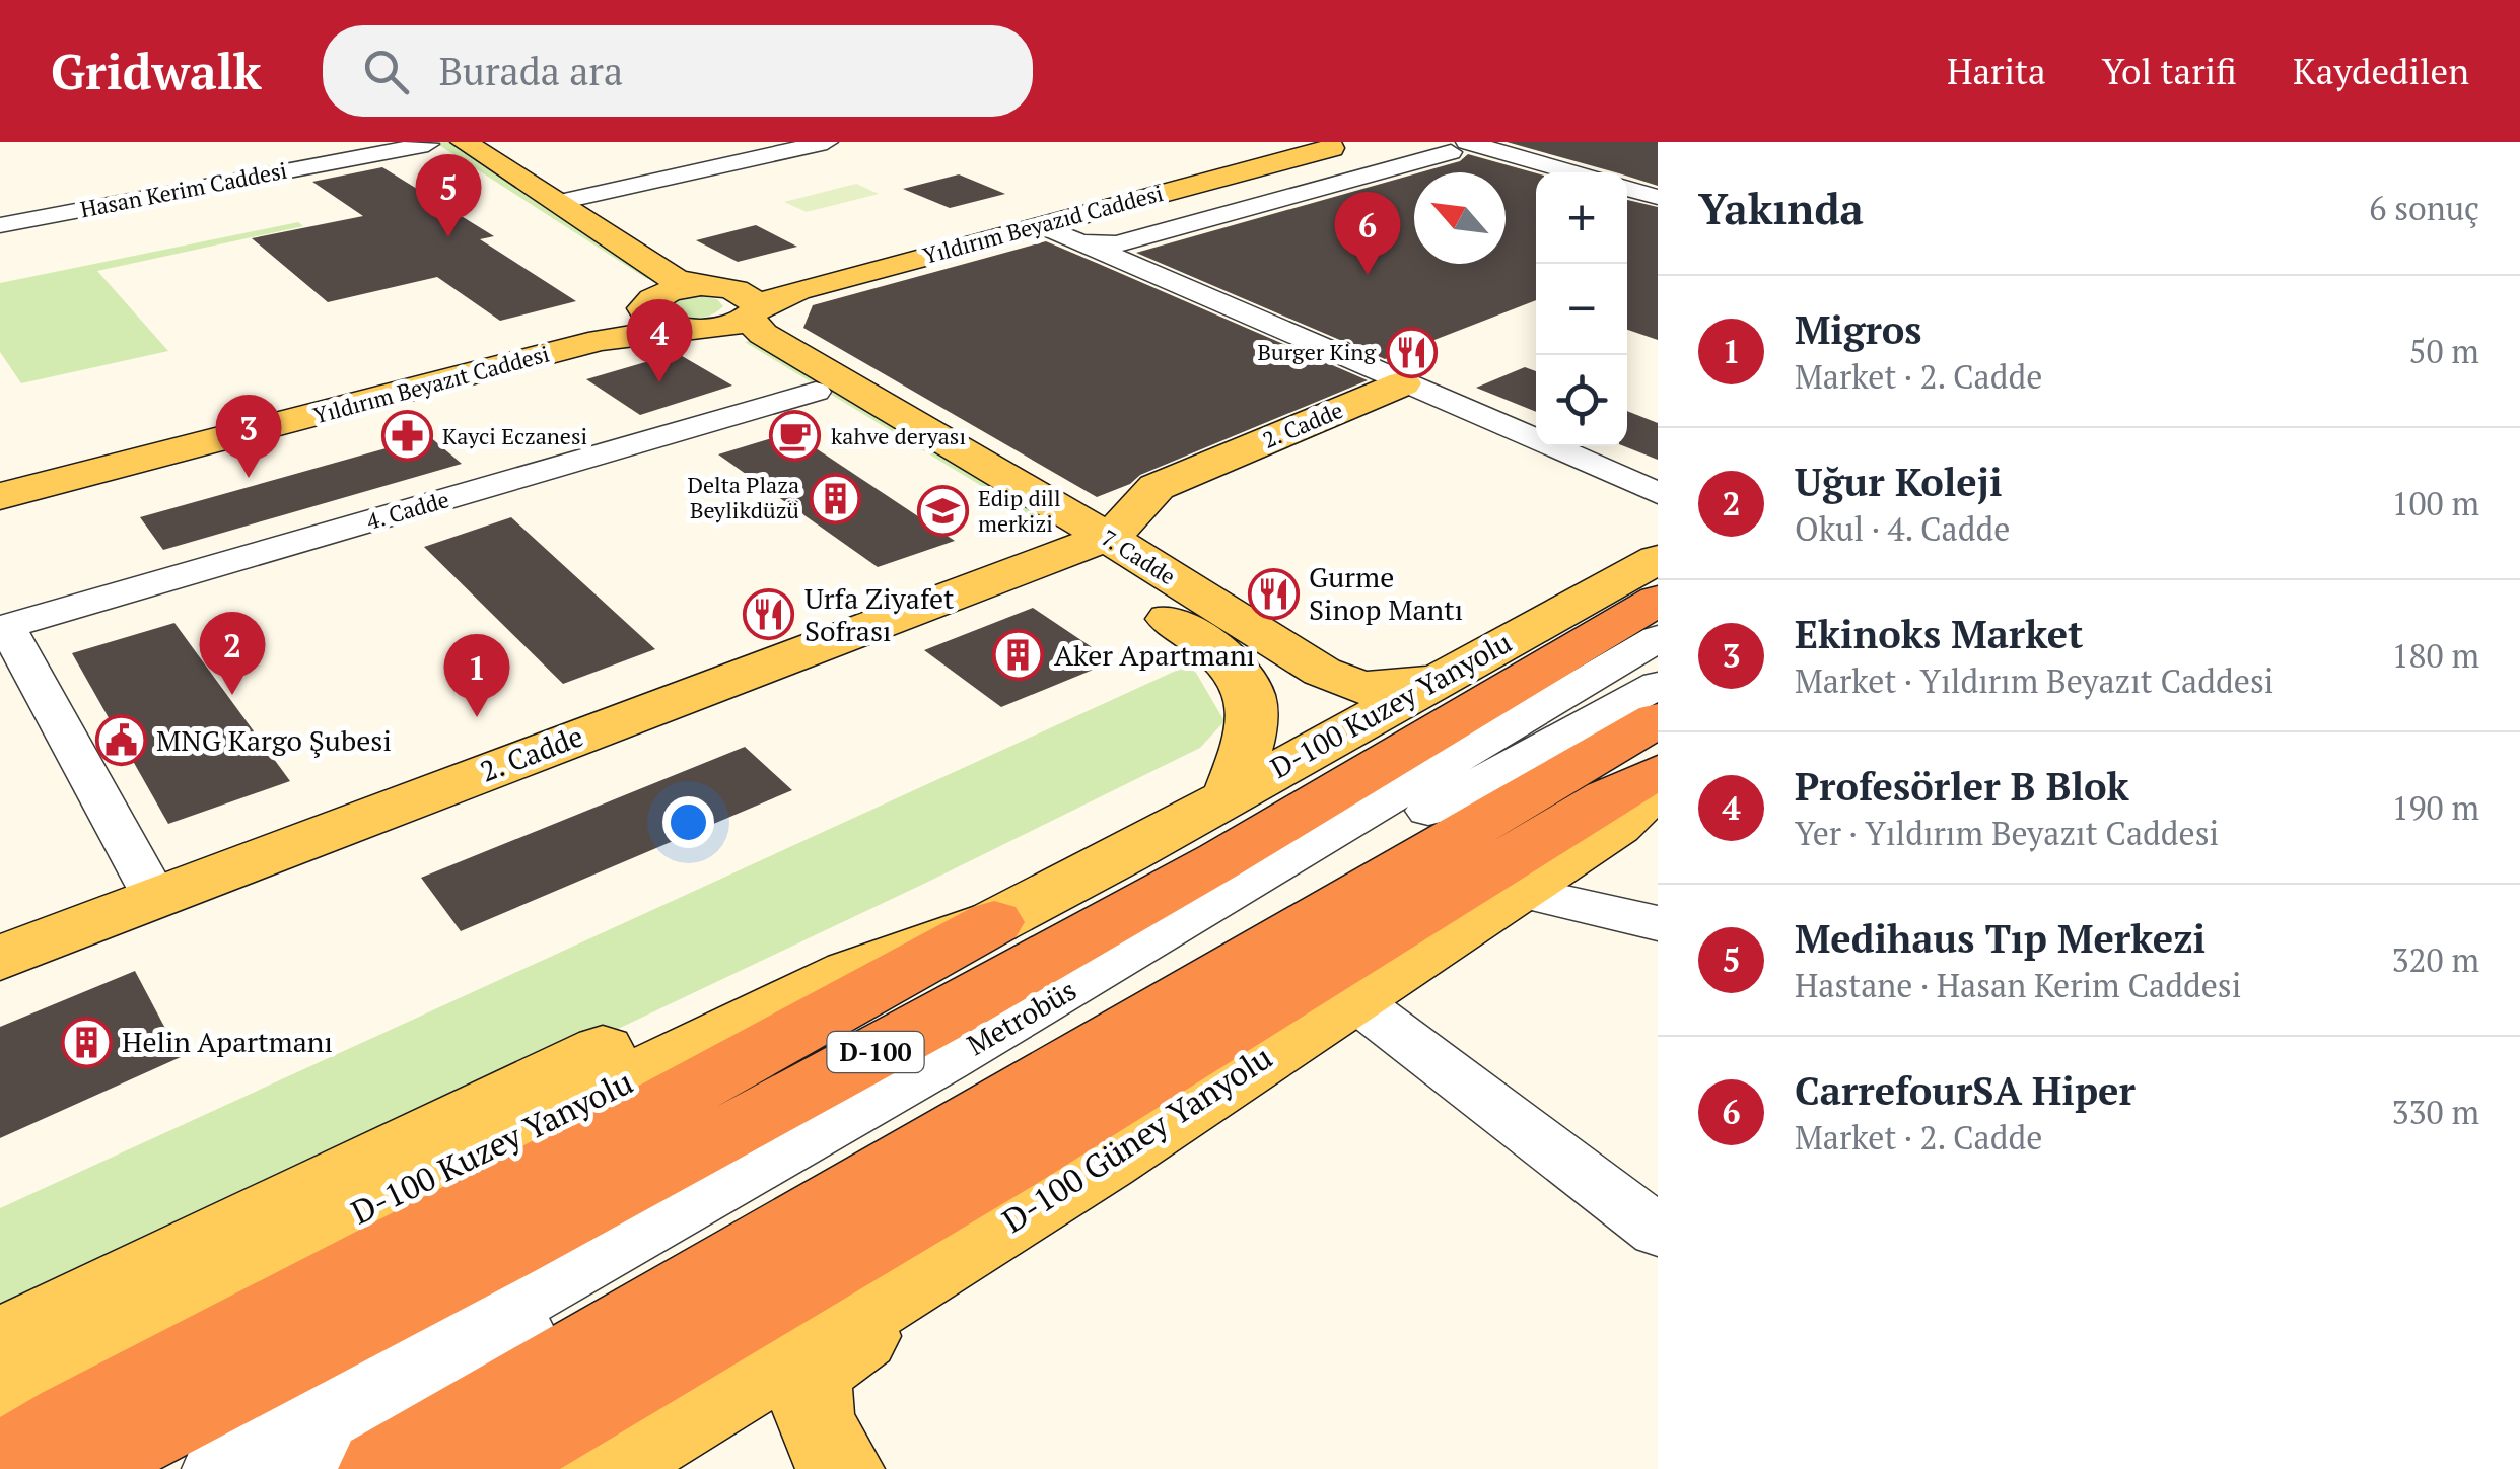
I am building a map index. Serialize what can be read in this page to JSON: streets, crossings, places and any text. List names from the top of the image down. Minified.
{"streets":{"highway":["D-100"],"main road":["Yıldırım Beyazıd Caddesi","Yıldırım Beyazıt Caddesi","2. Cadde","7. Cadde","D-100 Kuzey Yanyolu","D-100 Güney Yanyolu"],"street":["Hasan Kerim Caddesi","4. Cadde","Metrobüs"]},"crossings":[["Yıldırım Beyazıd Caddesi","Yıldırım Beyazıt Caddesi"],["Yıldırım Beyazıd Caddesi","7. Cadde"],["Yıldırım Beyazıt Caddesi","7. Cadde"],["2. Cadde","7. Cadde"],["4. Cadde","7. Cadde"],["7. Cadde","D-100 Kuzey Yanyolu"]],"places":{"restaurant":["Burger King","Gurme Sinop Mantı","Urfa Ziyafet Sofrası"],"pharmacy":["Kayci Eczanesi"],"cafe":["kahve deryası"],"building":["Delta Plaza Beylikdüzü","Aker Apartmanı","Helin Apartmanı"],"school or university":["Edip dill merkizi"],"public building":["MNG Kargo Şubesi"]},"north":"top left","page":{"header":"Gridwalk","search":"Burada ara","nav":["Harita","Yol tarifi","Kaydedilen"],"heading":["Yakında","6 sonuç"],"pins":["5","6","4","3","2","1"],"map_buttons":["+","−"],"list":[{"mark":"1","name":"Migros","note":"Market · 2. Cadde","value":"50 m"},{"mark":"2","name":"Uğur Koleji","note":"Okul · 4. Cadde","value":"100 m"},{"mark":"3","name":"Ekinoks Market","note":"Market · Yıldırım Beyazıt Caddesi","value":"180 m"},{"mark":"4","name":"Profesörler B Blok","note":"Yer · Yıldırım Beyazıt Caddesi","value":"190 m"},{"mark":"5","name":"Medihaus Tıp Merkezi","note":"Hastane · Hasan Kerim Caddesi","value":"320 m"},{"mark":"6","name":"CarrefourSA Hiper","note":"Market · 2. Cadde","value":"330 m"}]}}
